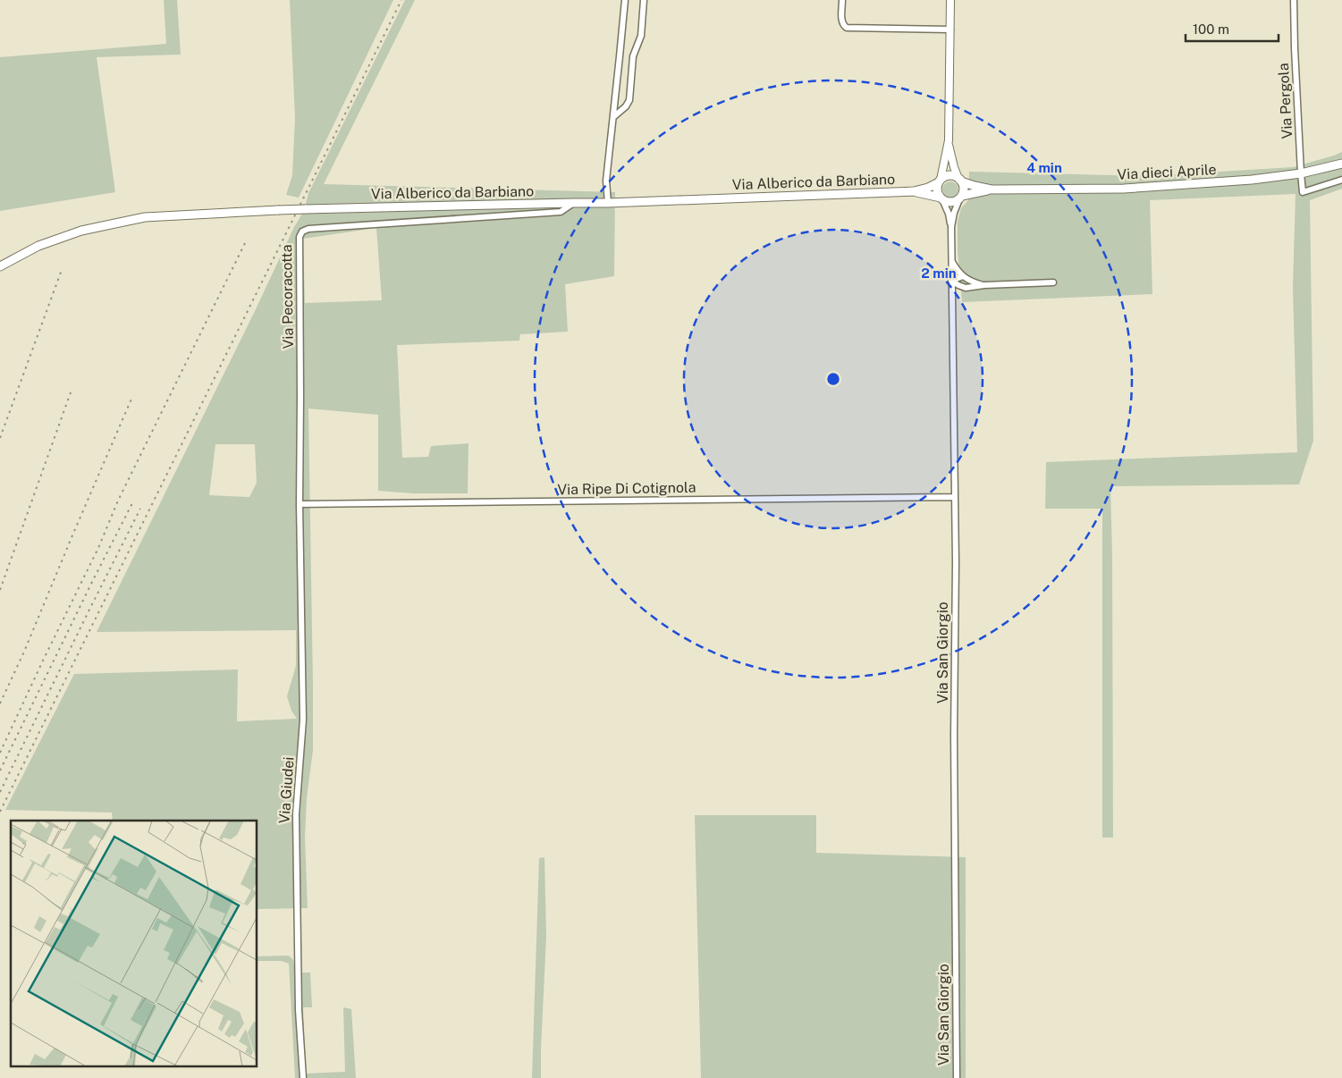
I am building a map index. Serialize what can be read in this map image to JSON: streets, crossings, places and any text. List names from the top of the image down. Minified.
{"streets":{"main road":["Via dieci Aprile","Via Alberico da Barbiano"],"street":["Via Pergola","Via Pecoracotta","Via Ripe Di Cotignola","Via San Giorgio","Via Giudei"]},"crossings":[["Via Pergola","Via dieci Aprile"],["Via dieci Aprile","Via Alberico da Barbiano"],["Via dieci Aprile","Via San Giorgio"],["Via Alberico da Barbiano","Via Pecoracotta"],["Via Alberico da Barbiano","Via San Giorgio"],["Via Pecoracotta","Via Ripe Di Cotignola"],["Via Pecoracotta","Via Giudei"],["Via Ripe Di Cotignola","Via San Giorgio"],["Via Ripe Di Cotignola","Via Giudei"]],"scale_bar":"100 m","rings":["4 min","2 min"]}
